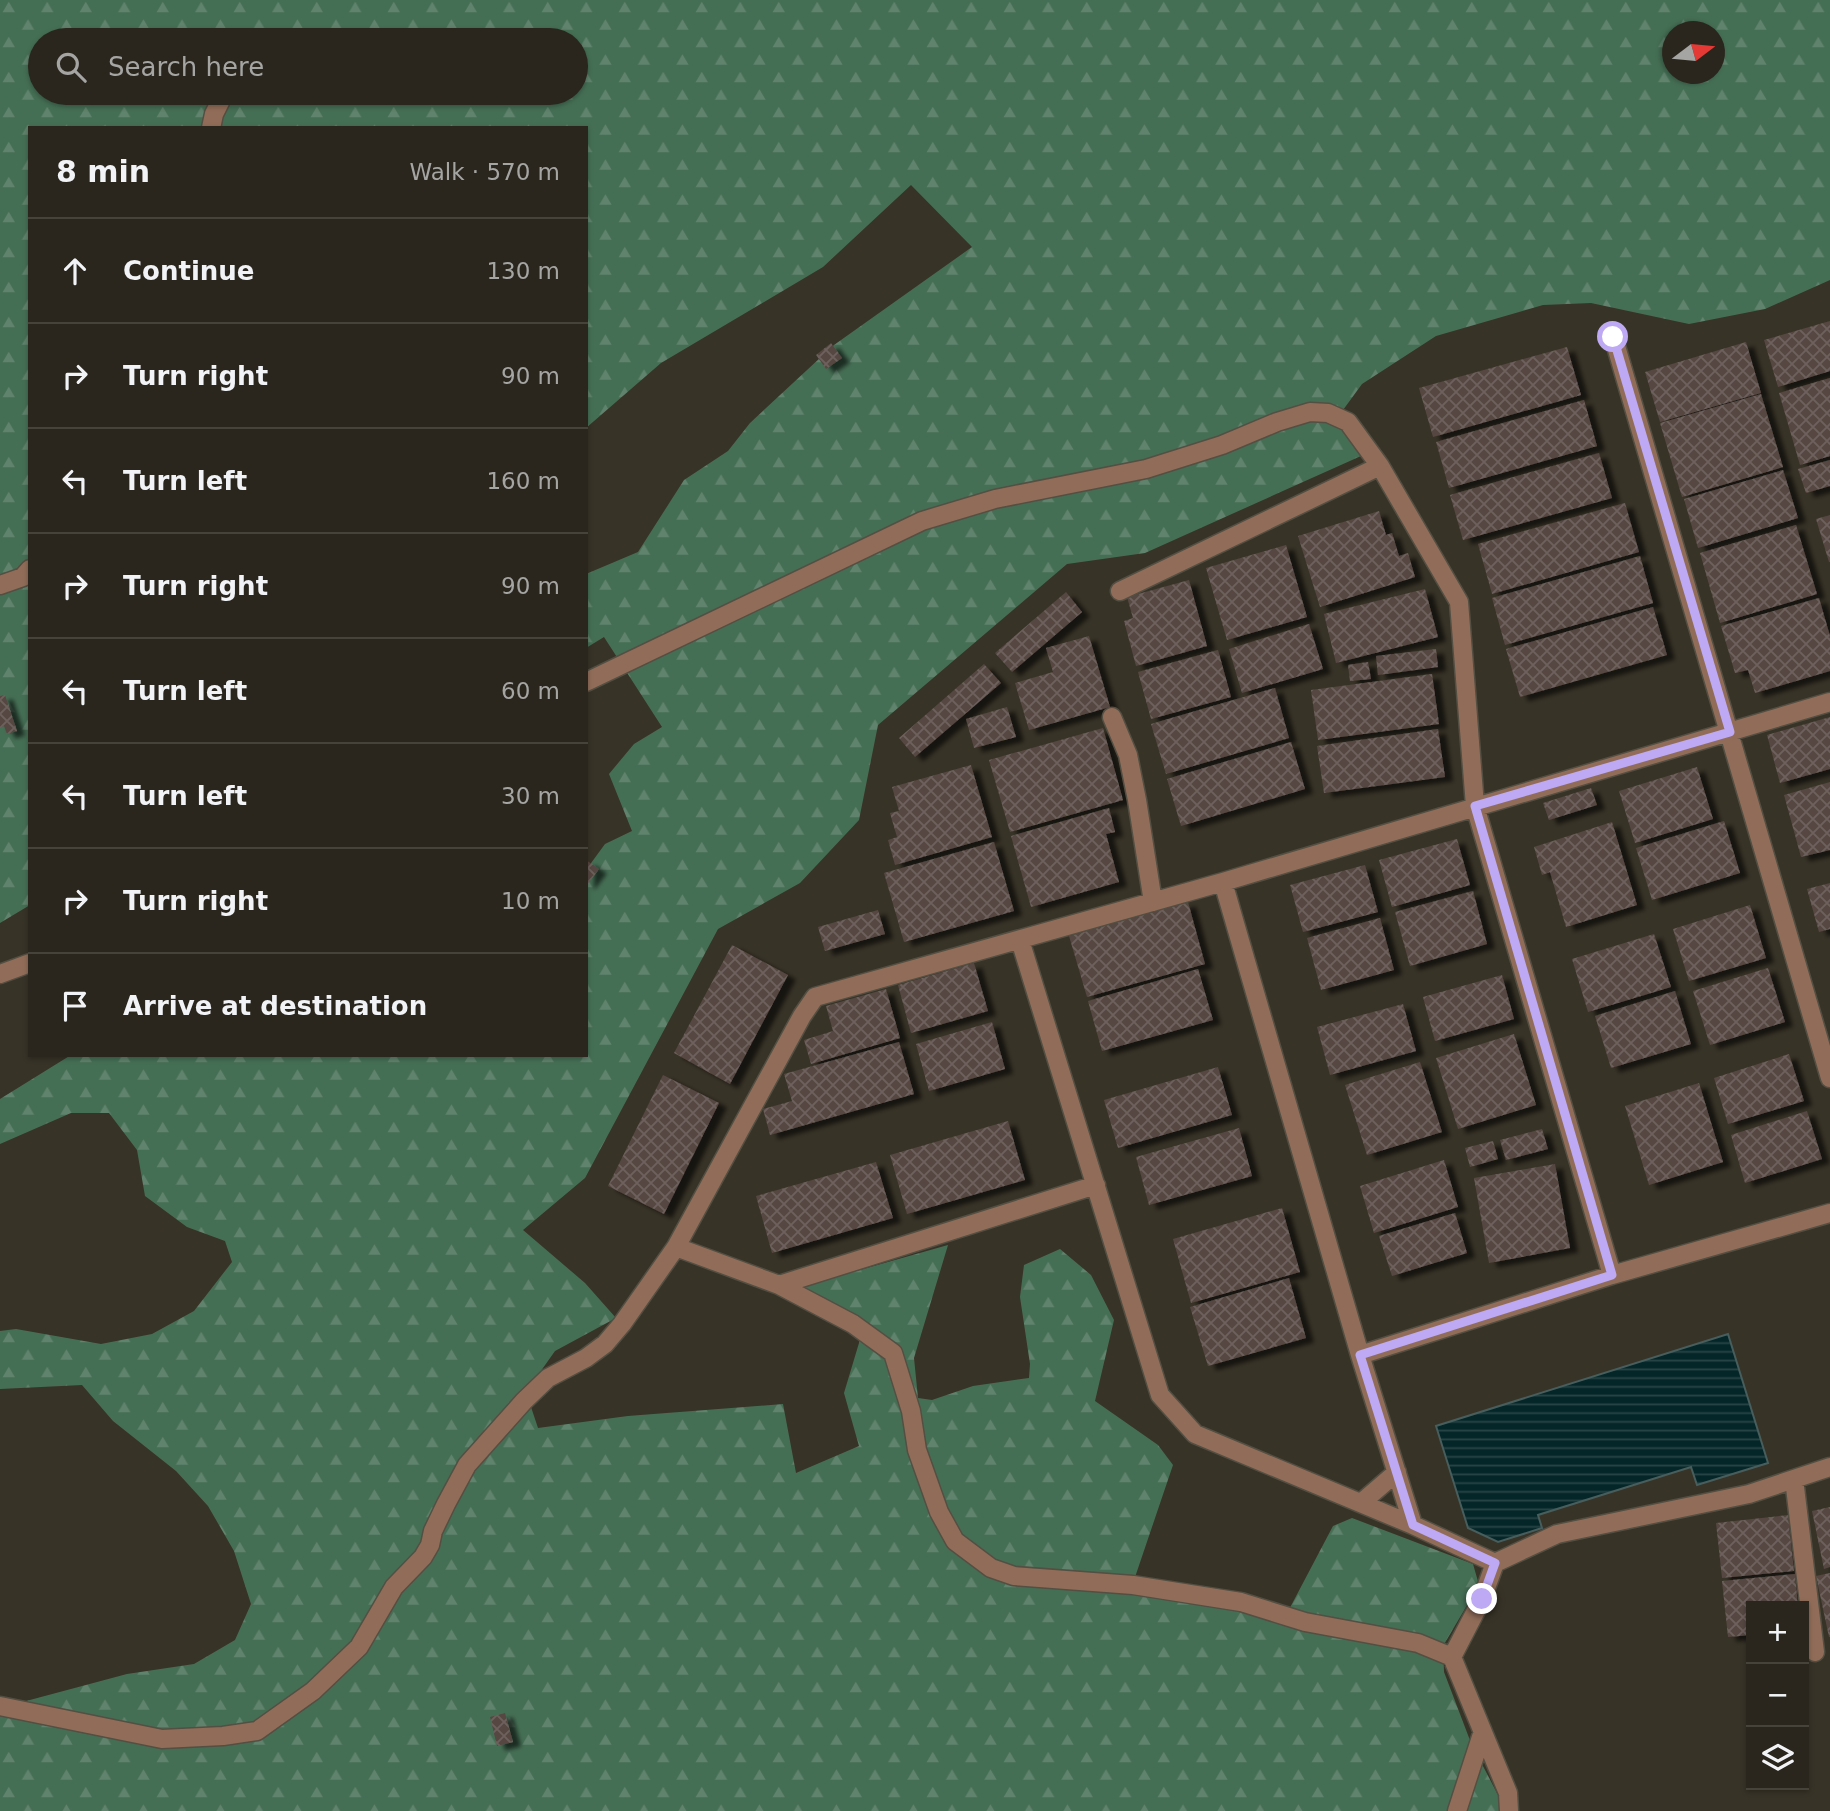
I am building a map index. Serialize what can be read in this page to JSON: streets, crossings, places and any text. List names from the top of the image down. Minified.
{"north":"right","page":{"search":"Search here","heading":["8 min","Walk · 570 m"],"list":[["Continue","130 m"],["Turn right","90 m"],["Turn left","160 m"],["Turn right","90 m"],["Turn left","60 m"],["Turn left","30 m"],["Turn right","10 m"],"Arrive at destination"],"map_buttons":["+","−"]}}
